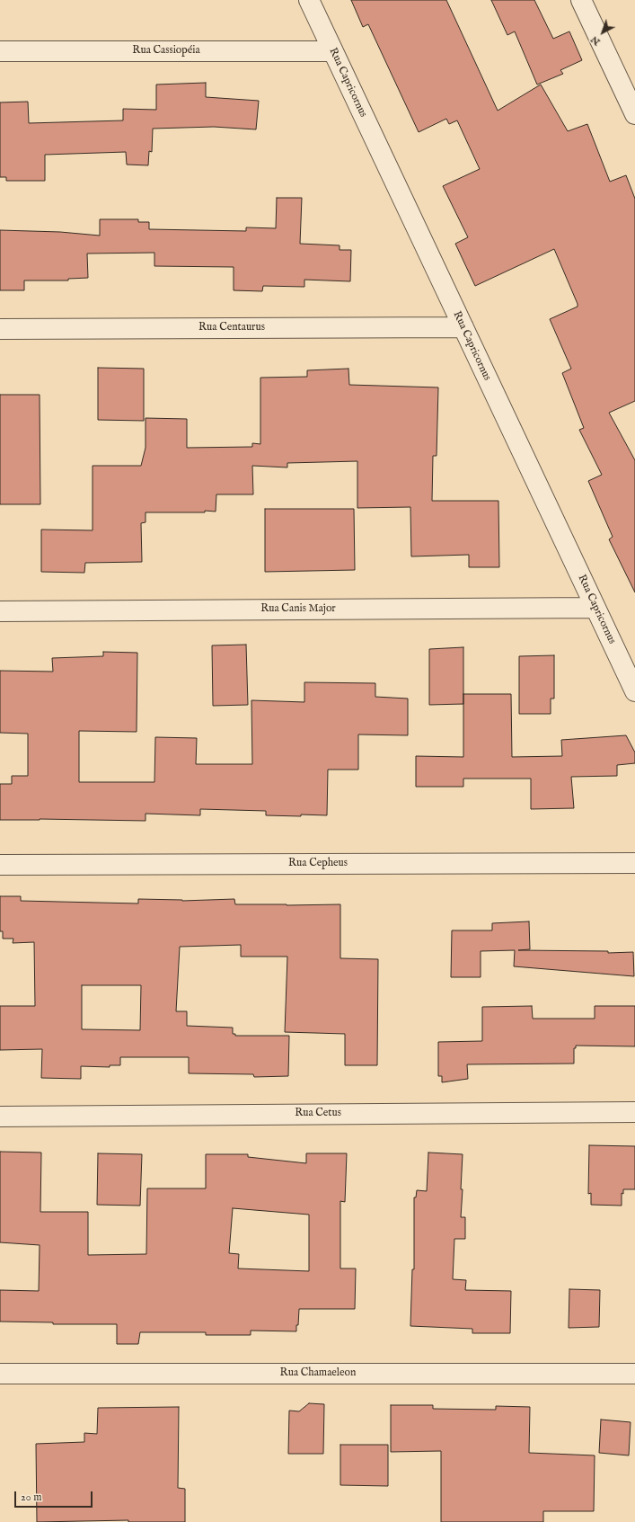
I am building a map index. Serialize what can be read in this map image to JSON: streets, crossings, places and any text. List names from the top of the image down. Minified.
{"streets":{"street":["Rua Cassiopéia","Rua Capricornus","Rua Centaurus","Rua Canis Major","Rua Cepheus","Rua Cetus","Rua Chamaeleon"]},"crossings":[["Rua Cassiopéia","Rua Capricornus"],["Rua Capricornus","Rua Centaurus"],["Rua Capricornus","Rua Canis Major"]],"scale_bar":"20 m","north":"bottom left"}
